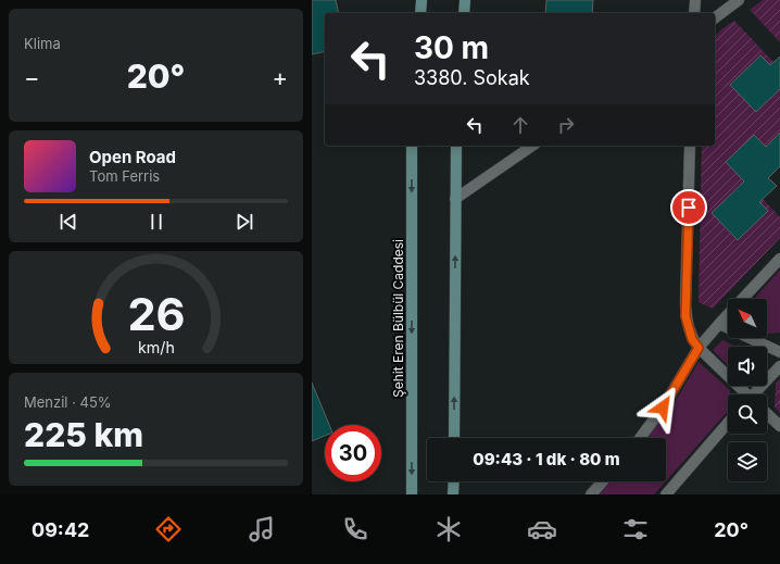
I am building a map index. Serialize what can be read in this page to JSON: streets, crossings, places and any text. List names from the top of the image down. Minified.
{"streets":{"main road":["Şehit Eren Bülbül Caddesi"]},"north":"top left","page":{"tile":["Klima",["Menzil · 45%","225 km"]],"turn":["30 m","3380. Sokak"],"heat":["−","20°","+"],"song":["Open Road","Tom Ferris"],"limit":"30","trip":"09:43 · 1 dk · 80 m","tabs":["09:42","20°"],"gauge":["26","km/h"]}}
